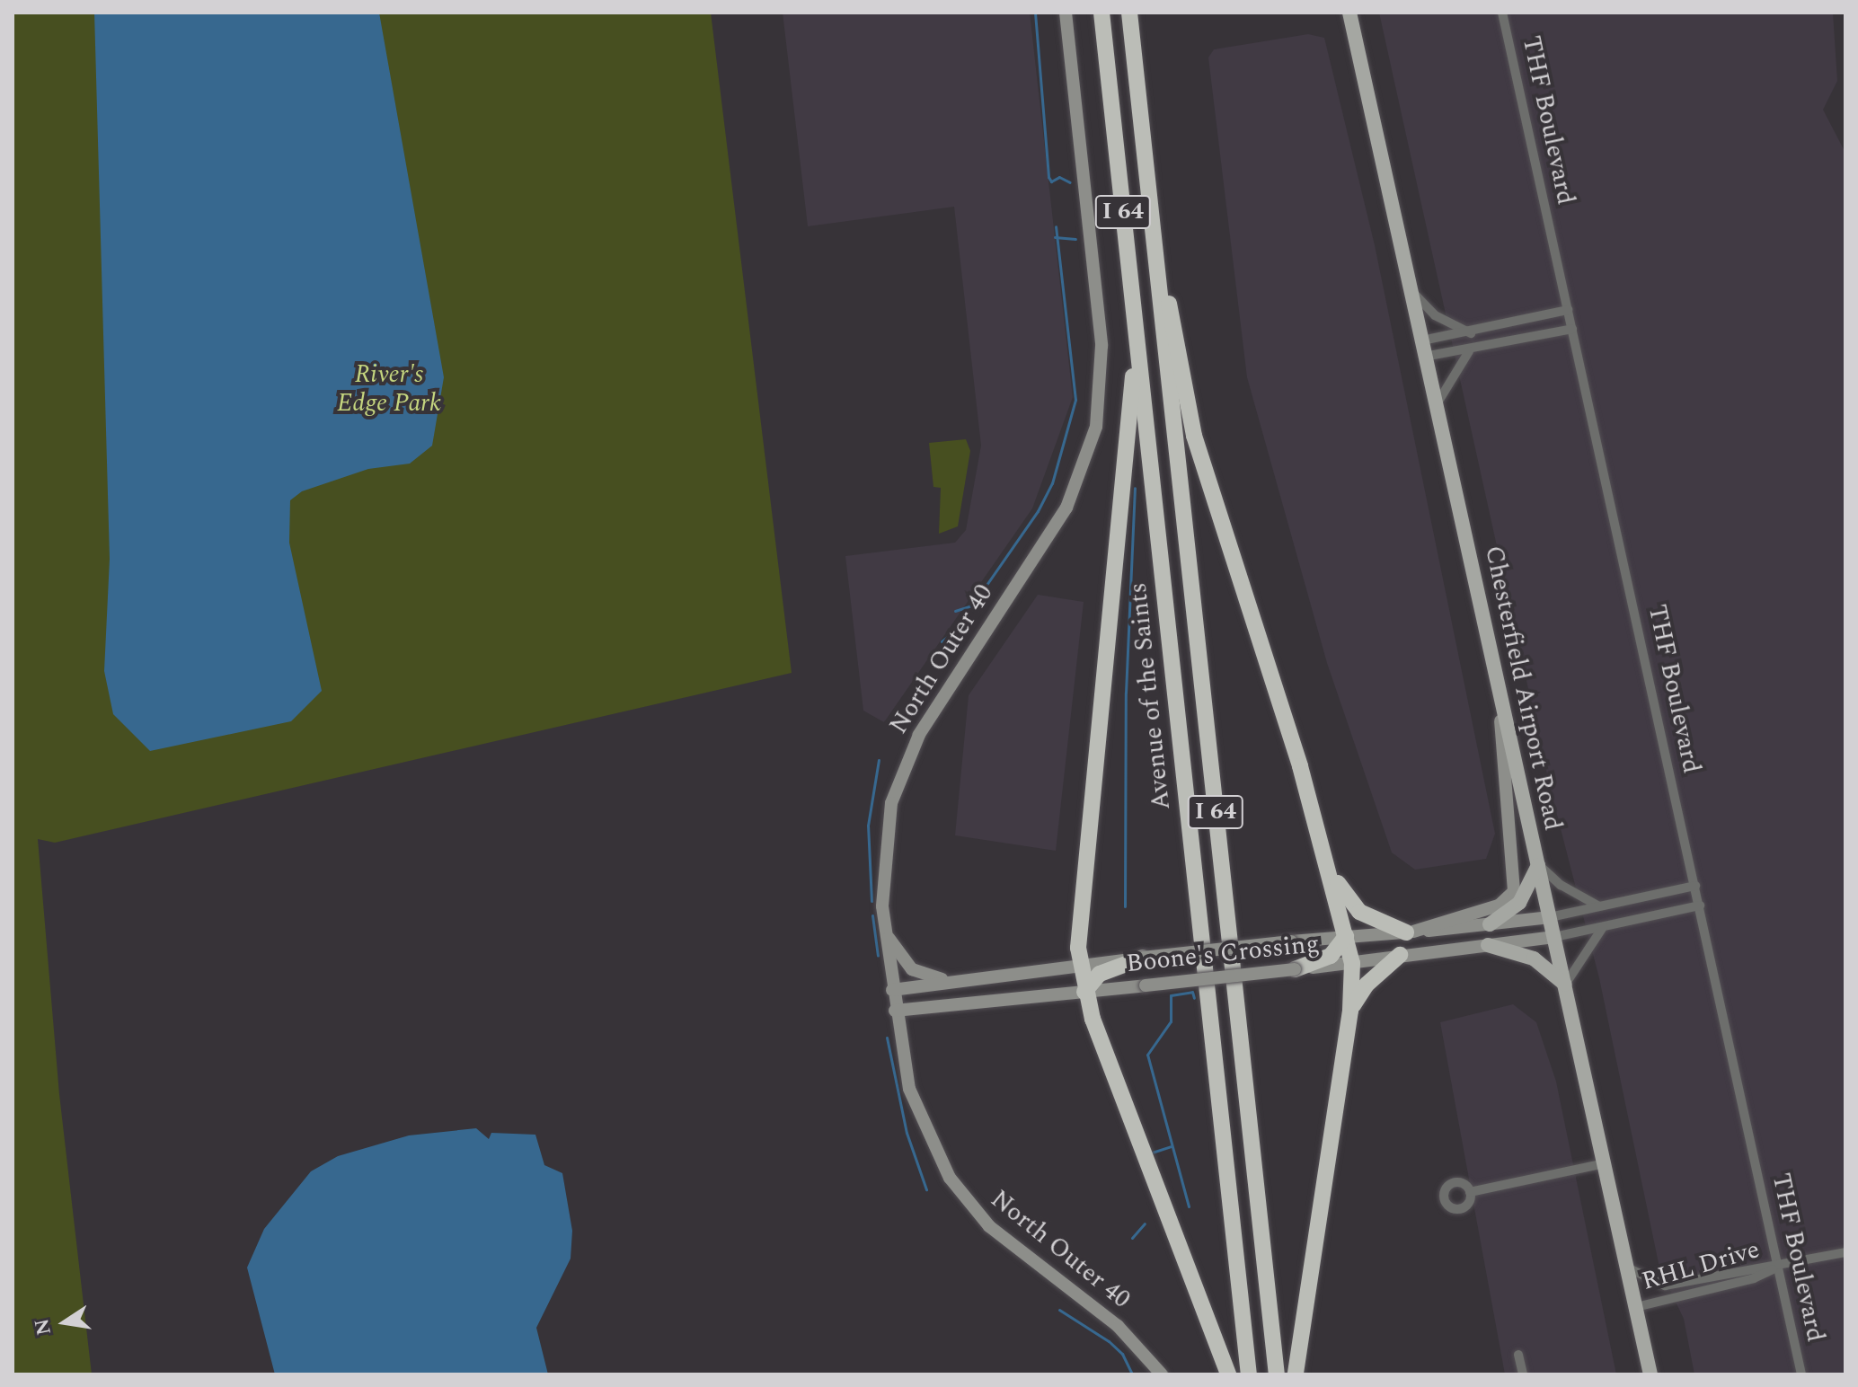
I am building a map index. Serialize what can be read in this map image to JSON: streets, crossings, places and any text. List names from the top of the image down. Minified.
{"streets":{"highway":["I 64","Avenue of the Saints"],"main road":["Chesterfield Airport Road"],"street":["THF Boulevard","North Outer 40","Boone's Crossing","RHL Drive"]},"crossings":[["THF Boulevard","RHL Drive"],["North Outer 40","Boone's Crossing"],["Chesterfield Airport Road","Boone's Crossing"],["Chesterfield Airport Road","RHL Drive"]],"parks":["River's Edge Park"],"north":"left"}
